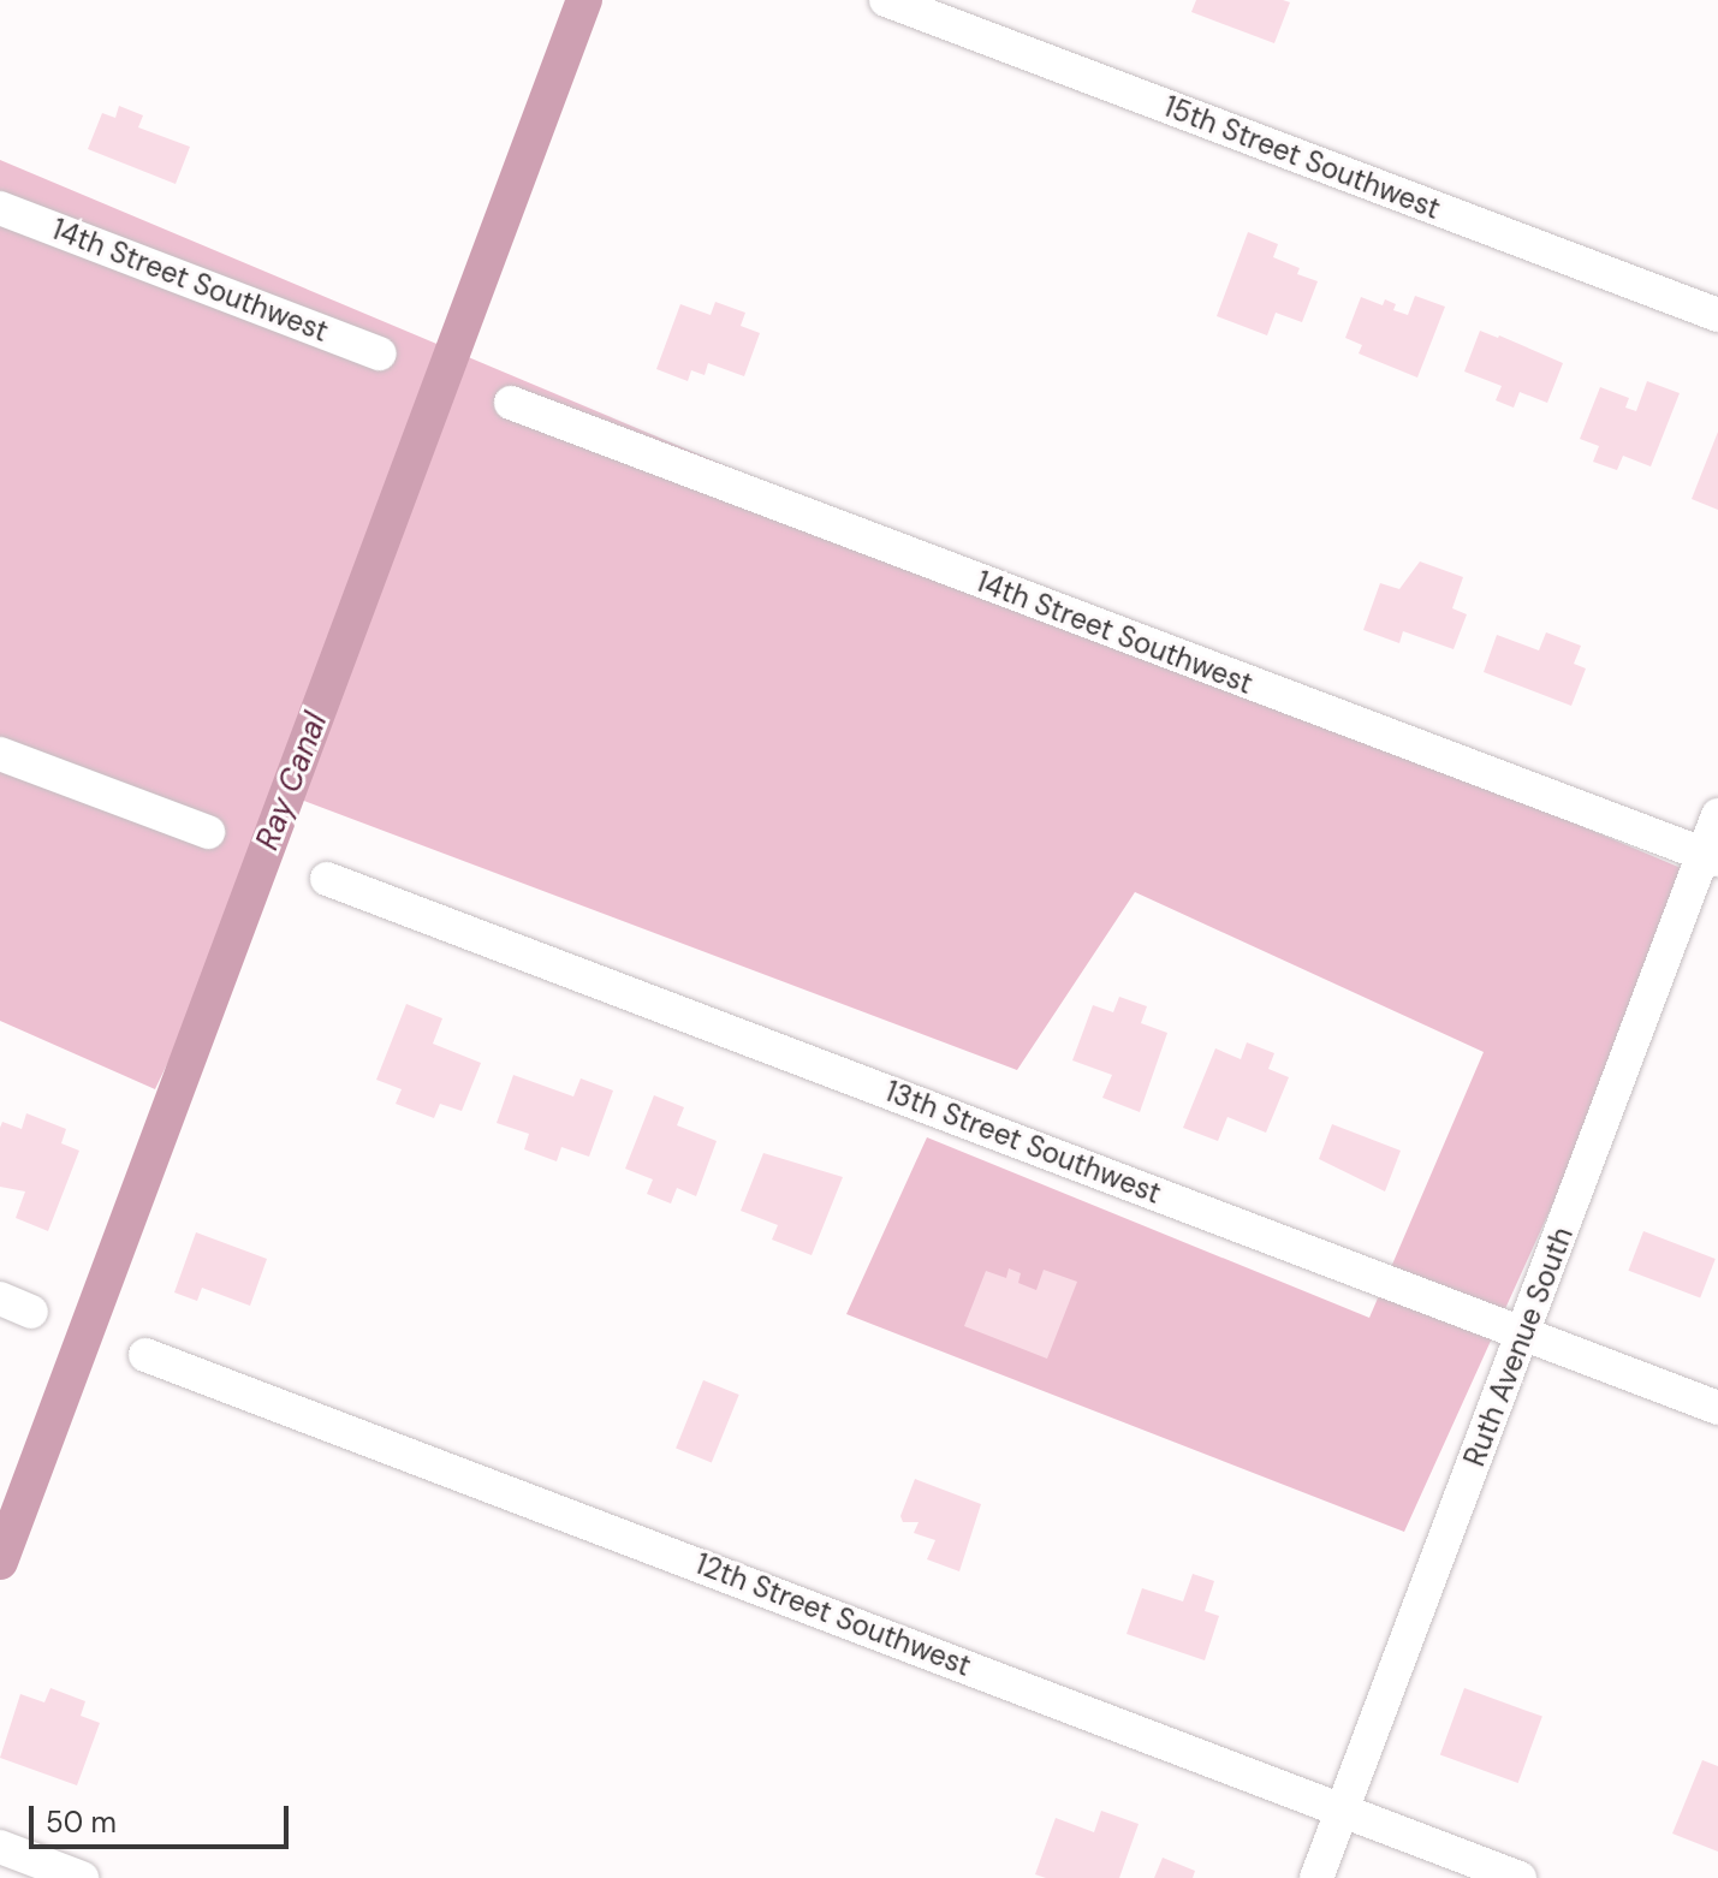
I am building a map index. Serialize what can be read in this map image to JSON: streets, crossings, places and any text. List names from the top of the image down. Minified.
{"streets":{"street":["15th Street Southwest","14th Street Southwest","13th Street Southwest","Ruth Avenue South","12th Street Southwest"]},"crossings":[["14th Street Southwest","Ruth Avenue South"],["13th Street Southwest","Ruth Avenue South"],["Ruth Avenue South","12th Street Southwest"]],"water":["Ray Canal"],"scale_bar":"50 m"}
